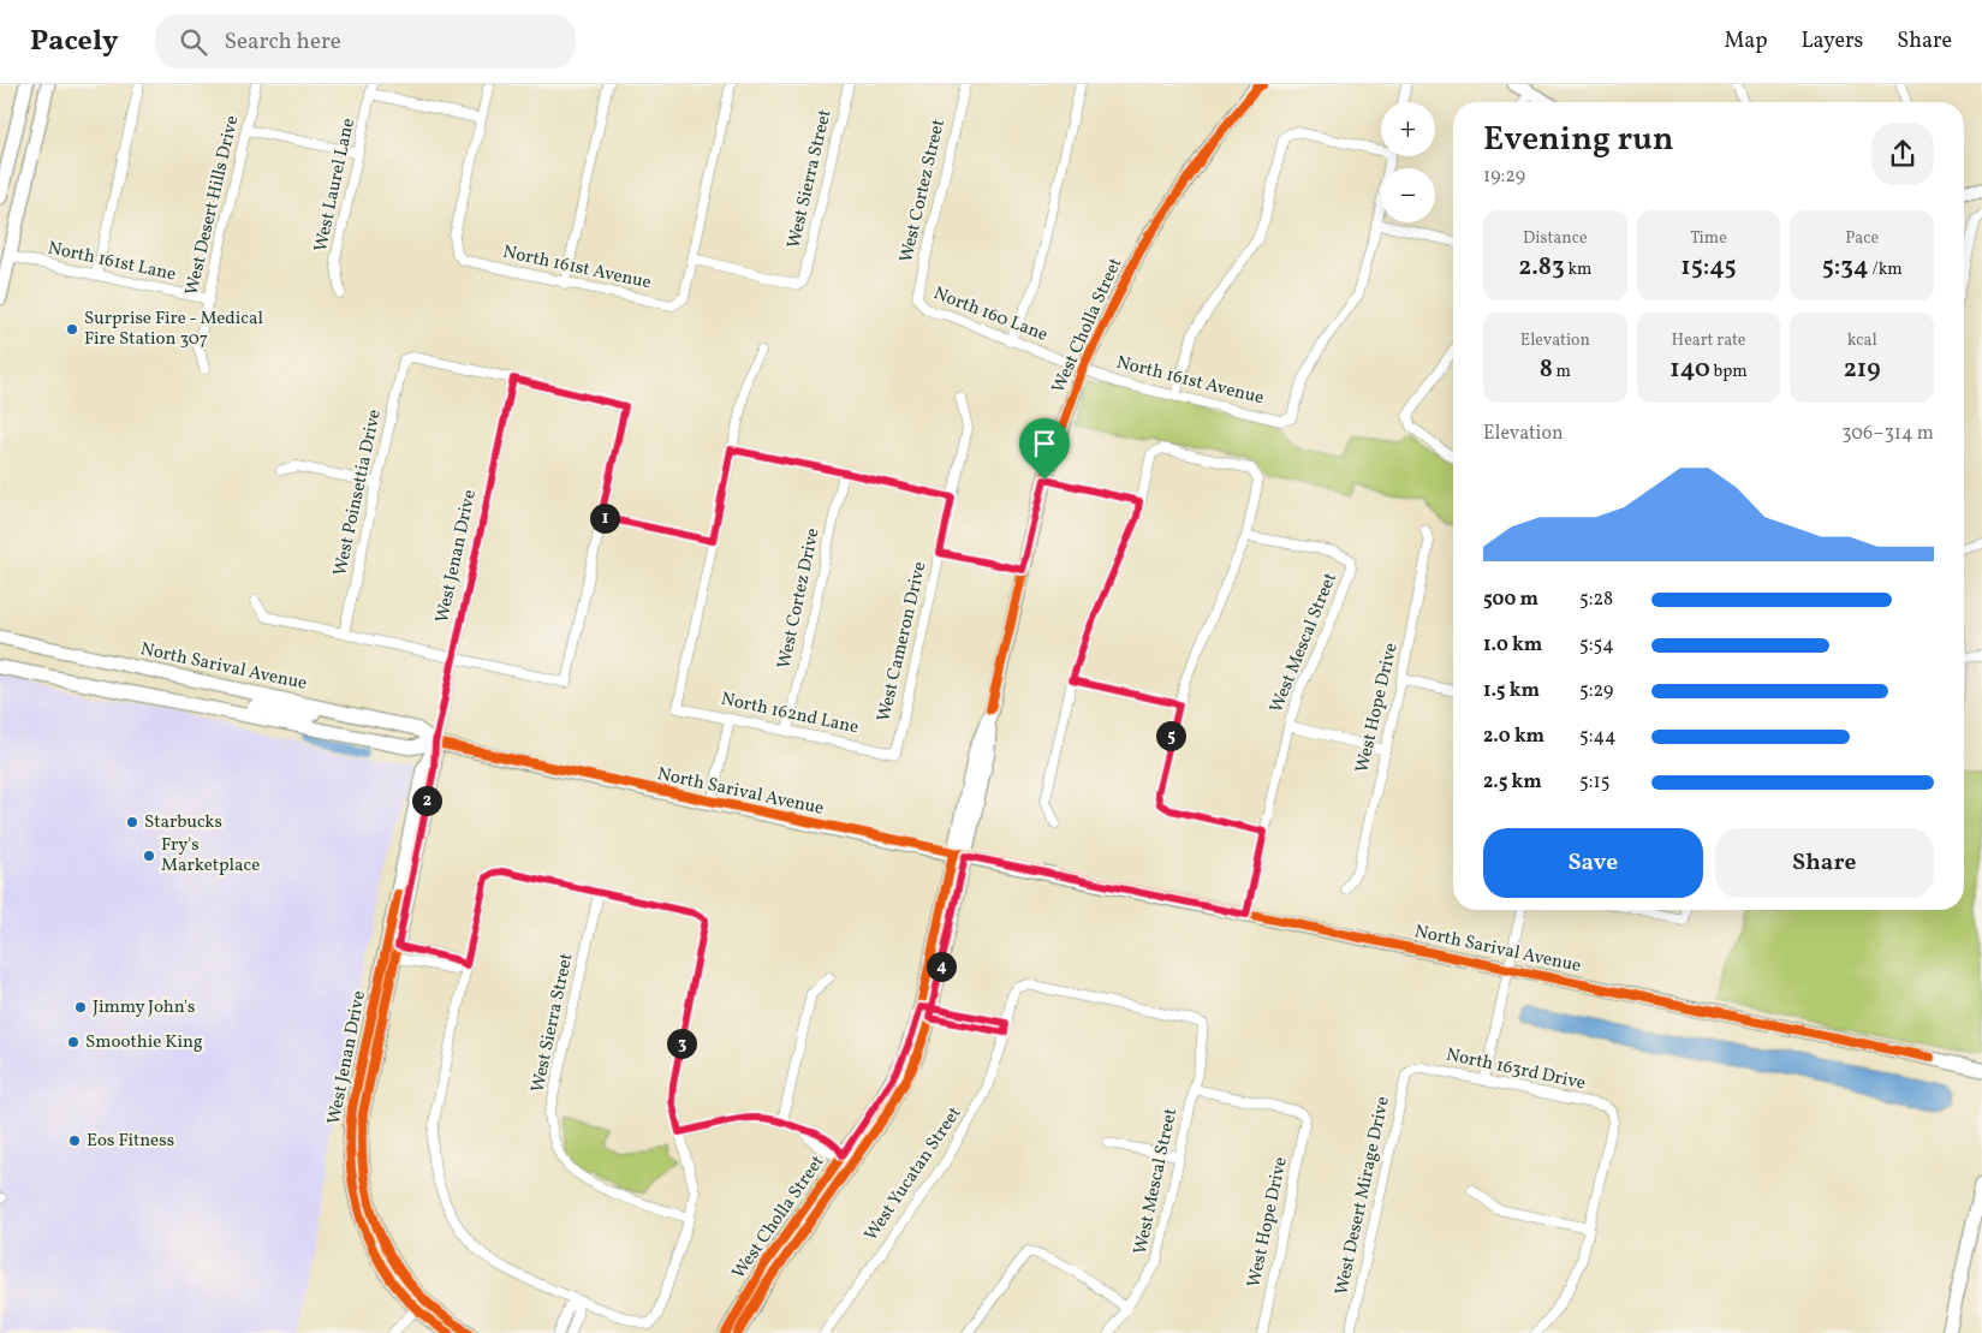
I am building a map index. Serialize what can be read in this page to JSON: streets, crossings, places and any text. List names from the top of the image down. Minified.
{"streets":{"main road":["West Cholla Street","West Jenan Drive","North Sarival Avenue"],"street":["West Sierra Street","West Laurel Lane","West Cortez Street","West Desert Hills Drive","North 161st Lane","North 161st Avenue","North 160 Lane","West Poinsettia Drive","West Cortez Drive","West Cameron Drive","West Mescal Street","West Hope Drive","North 162nd Lane","North 163rd Drive","West Yucatan Street","West Desert Mirage Drive"]},"crossings":[["West Sierra Street","North 161st Avenue"],["West Cortez Street","North 160 Lane"],["West Desert Hills Drive","North 161st Lane"],["North 161st Avenue","North 160 Lane"],["North 161st Avenue","West Cholla Street"],["North 160 Lane","West Cholla Street"],["West Cholla Street","North Sarival Avenue"],["West Poinsettia Drive","West Jenan Drive"],["West Jenan Drive","North Sarival Avenue"],["West Cortez Drive","North 162nd Lane"],["West Cameron Drive","North 162nd Lane"],["West Mescal Street","North Sarival Avenue"],["West Mescal Street","West Hope Drive"],["West Mescal Street","West Yucatan Street"],["North 163rd Drive","West Desert Mirage Drive"]],"places":["Surprise Fire - Medical Fire Station 307","Starbucks","Fry's Marketplace","Jimmy John's","Smoothie King","Eos Fitness"],"page":{"header":"Pacely","search":"Search here","nav":["Map","Layers","Share"],"map_buttons":["+","−"],"heading":["Evening run","19:29"],"stats":[["Distance","2.83 km"],["Time","15:45"],["Pace","5:34 /km"],["Elevation","8 m"],["Heart rate","140 bpm"],["kcal","219"]],"chart":["Elevation","306–314 m"],"pins":["1","5","2","4","3"],"list":[{"name":"500 m","note":"5:28"},{"name":"1.0 km","note":"5:54"},{"name":"1.5 km","note":"5:29"},{"name":"2.0 km","note":"5:44"},{"name":"2.5 km","note":"5:15"}],"buttons":["Save","Share"]}}
